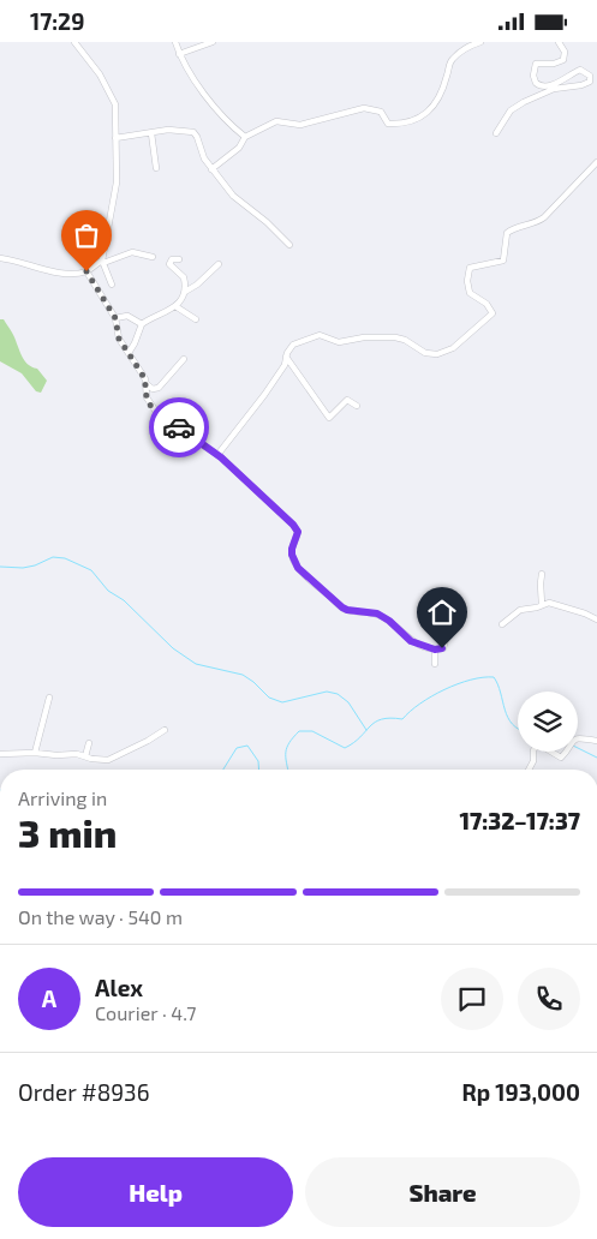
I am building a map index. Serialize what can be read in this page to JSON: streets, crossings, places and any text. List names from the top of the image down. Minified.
{"page":{"status":"17:29","heading":["3 min","Arriving in","17:32–17:37"],"panel":["Alex","Courier · 4.7","Order #8936","Rp 193,000"],"bar":"On the way · 540 m","round":"A","buttons":["Help","Share"]}}
